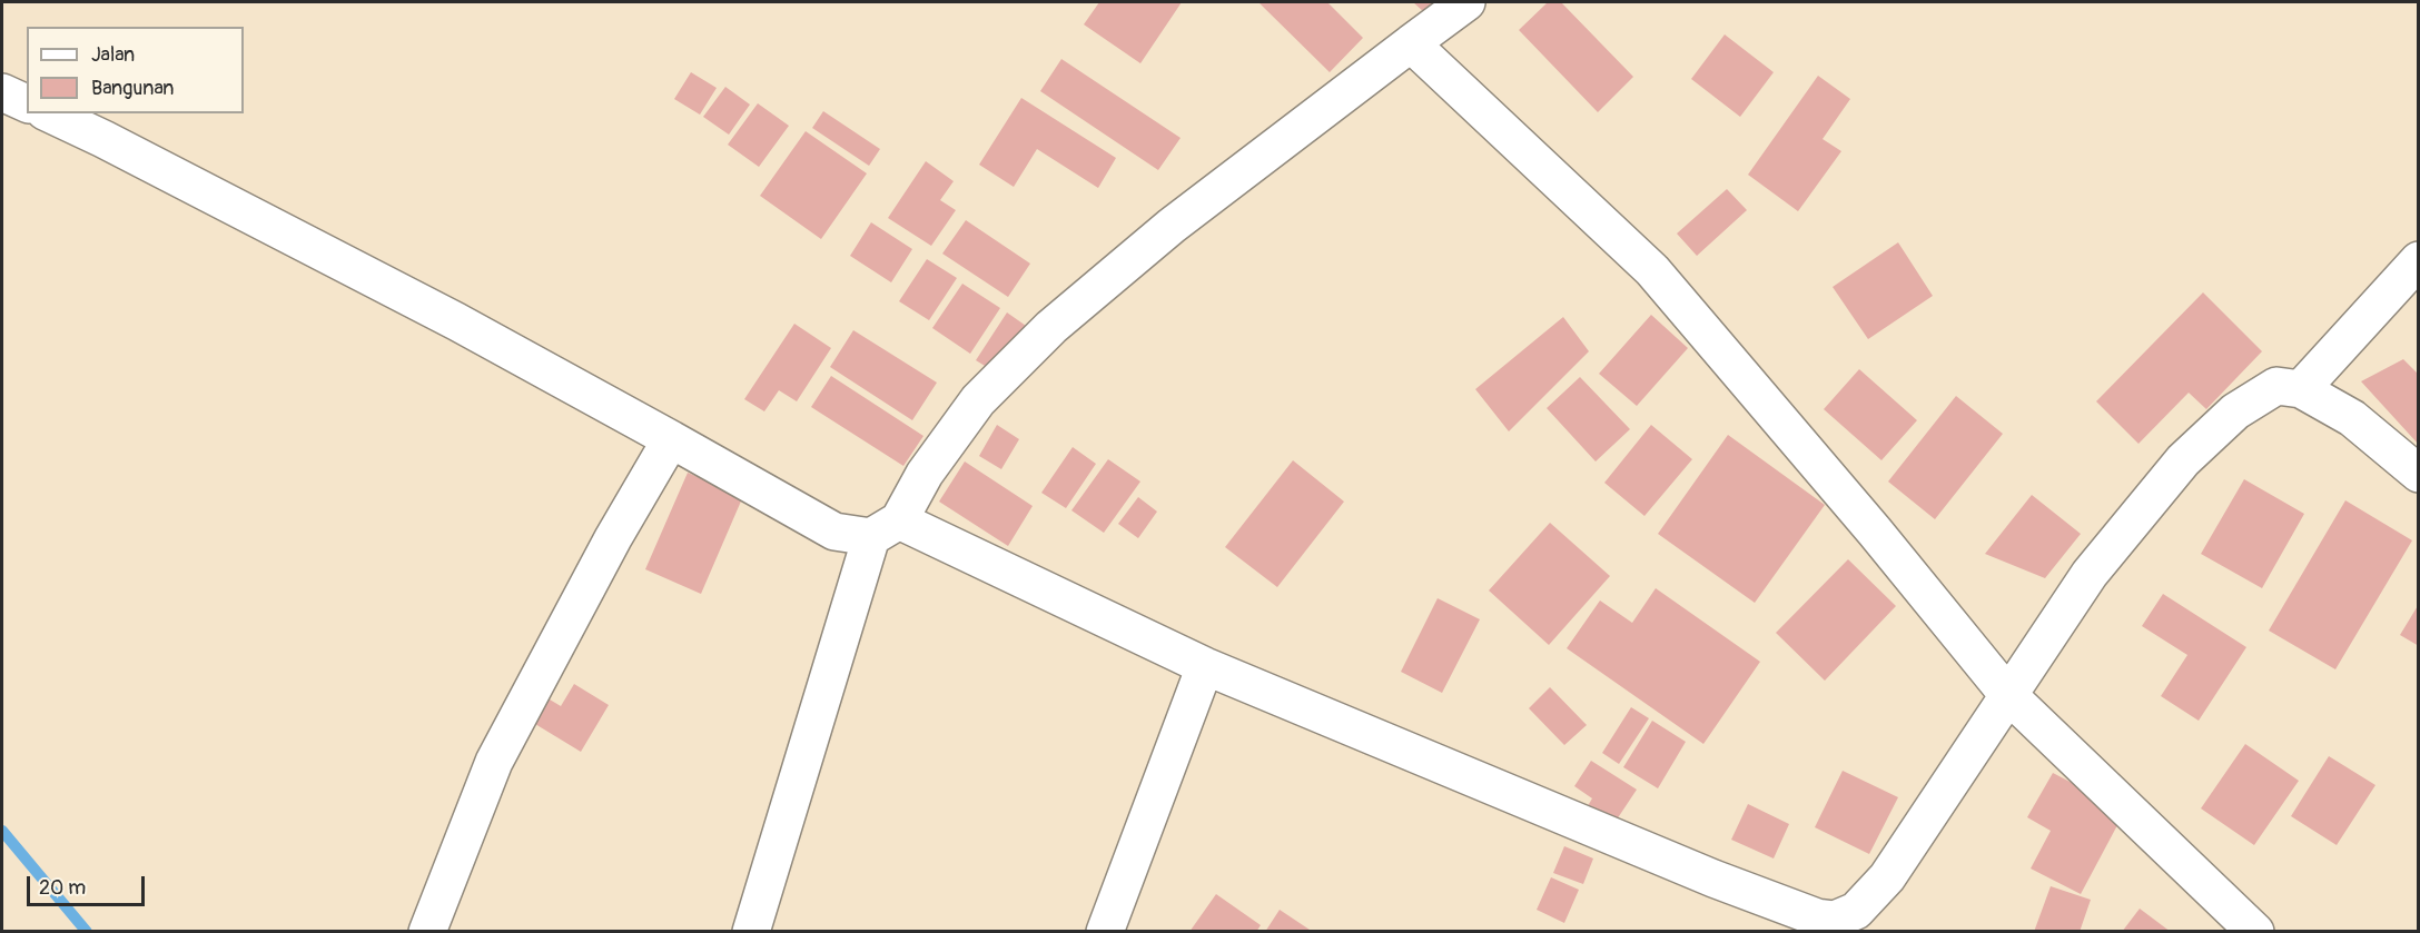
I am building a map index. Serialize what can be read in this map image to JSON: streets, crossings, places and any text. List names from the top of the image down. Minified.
{"legend":["Jalan","Bangunan"],"scale_bar":"20 m"}
